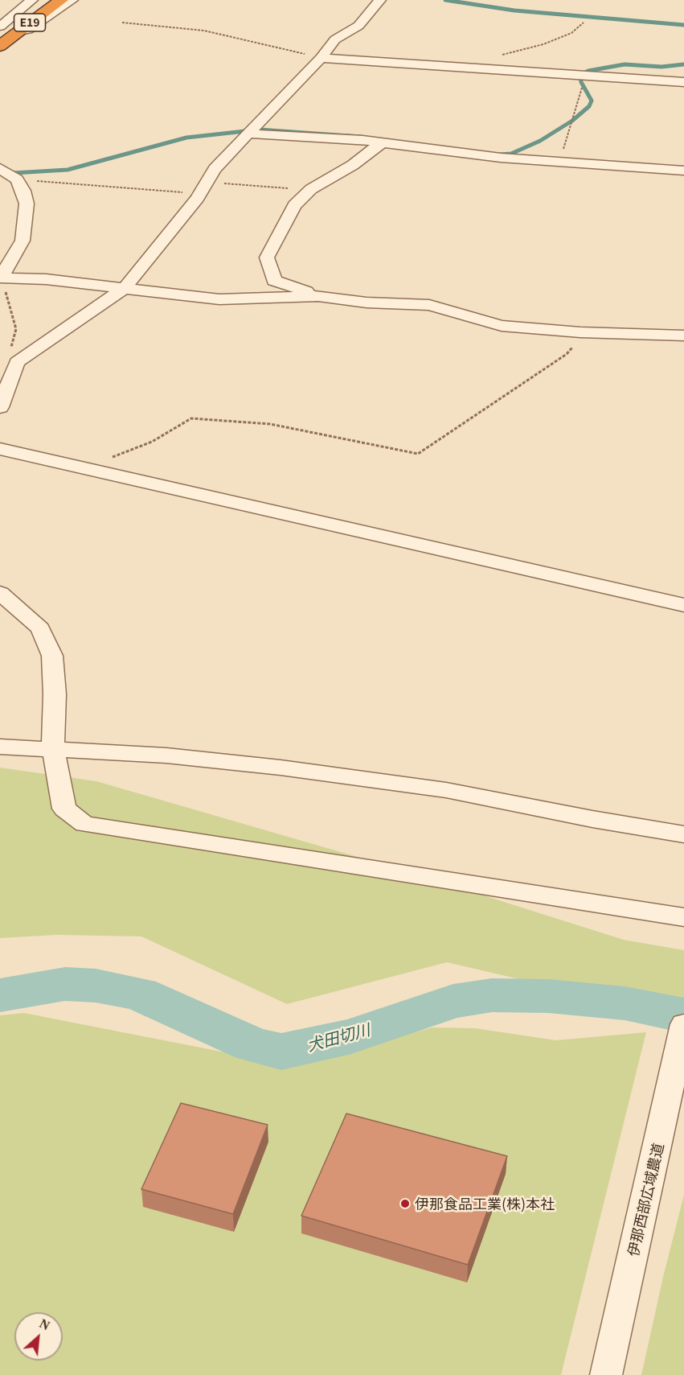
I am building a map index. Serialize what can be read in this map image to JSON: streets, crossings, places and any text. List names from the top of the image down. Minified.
{"streets":{"highway":["E19"],"street":["伊那西部広域農道"]},"water":["犬田切川"],"places":["伊那食品工業(株)本社"],"north":"top right"}
